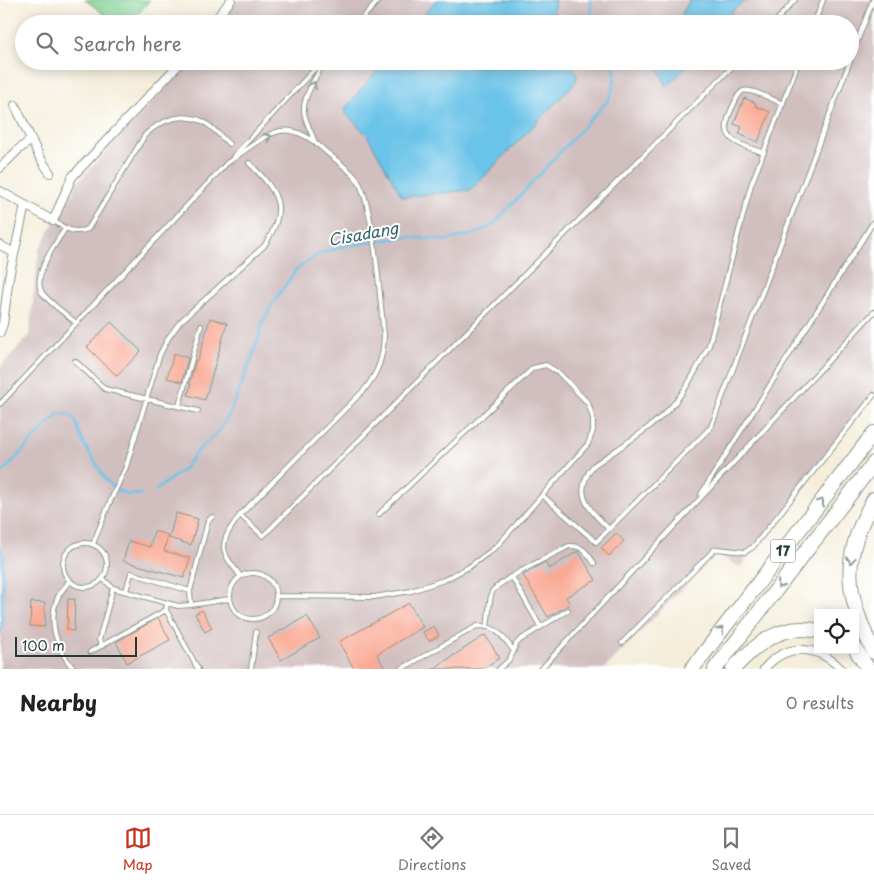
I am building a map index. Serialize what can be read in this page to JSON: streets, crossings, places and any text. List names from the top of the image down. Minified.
{"streets":{"highway":["17"]},"water":["Cisadang"],"scale_bar":"100 m","page":{"search":"Search here","scale":"100 m","heading":["Nearby","0 results"],"nav":["Map","Directions","Saved"]}}
